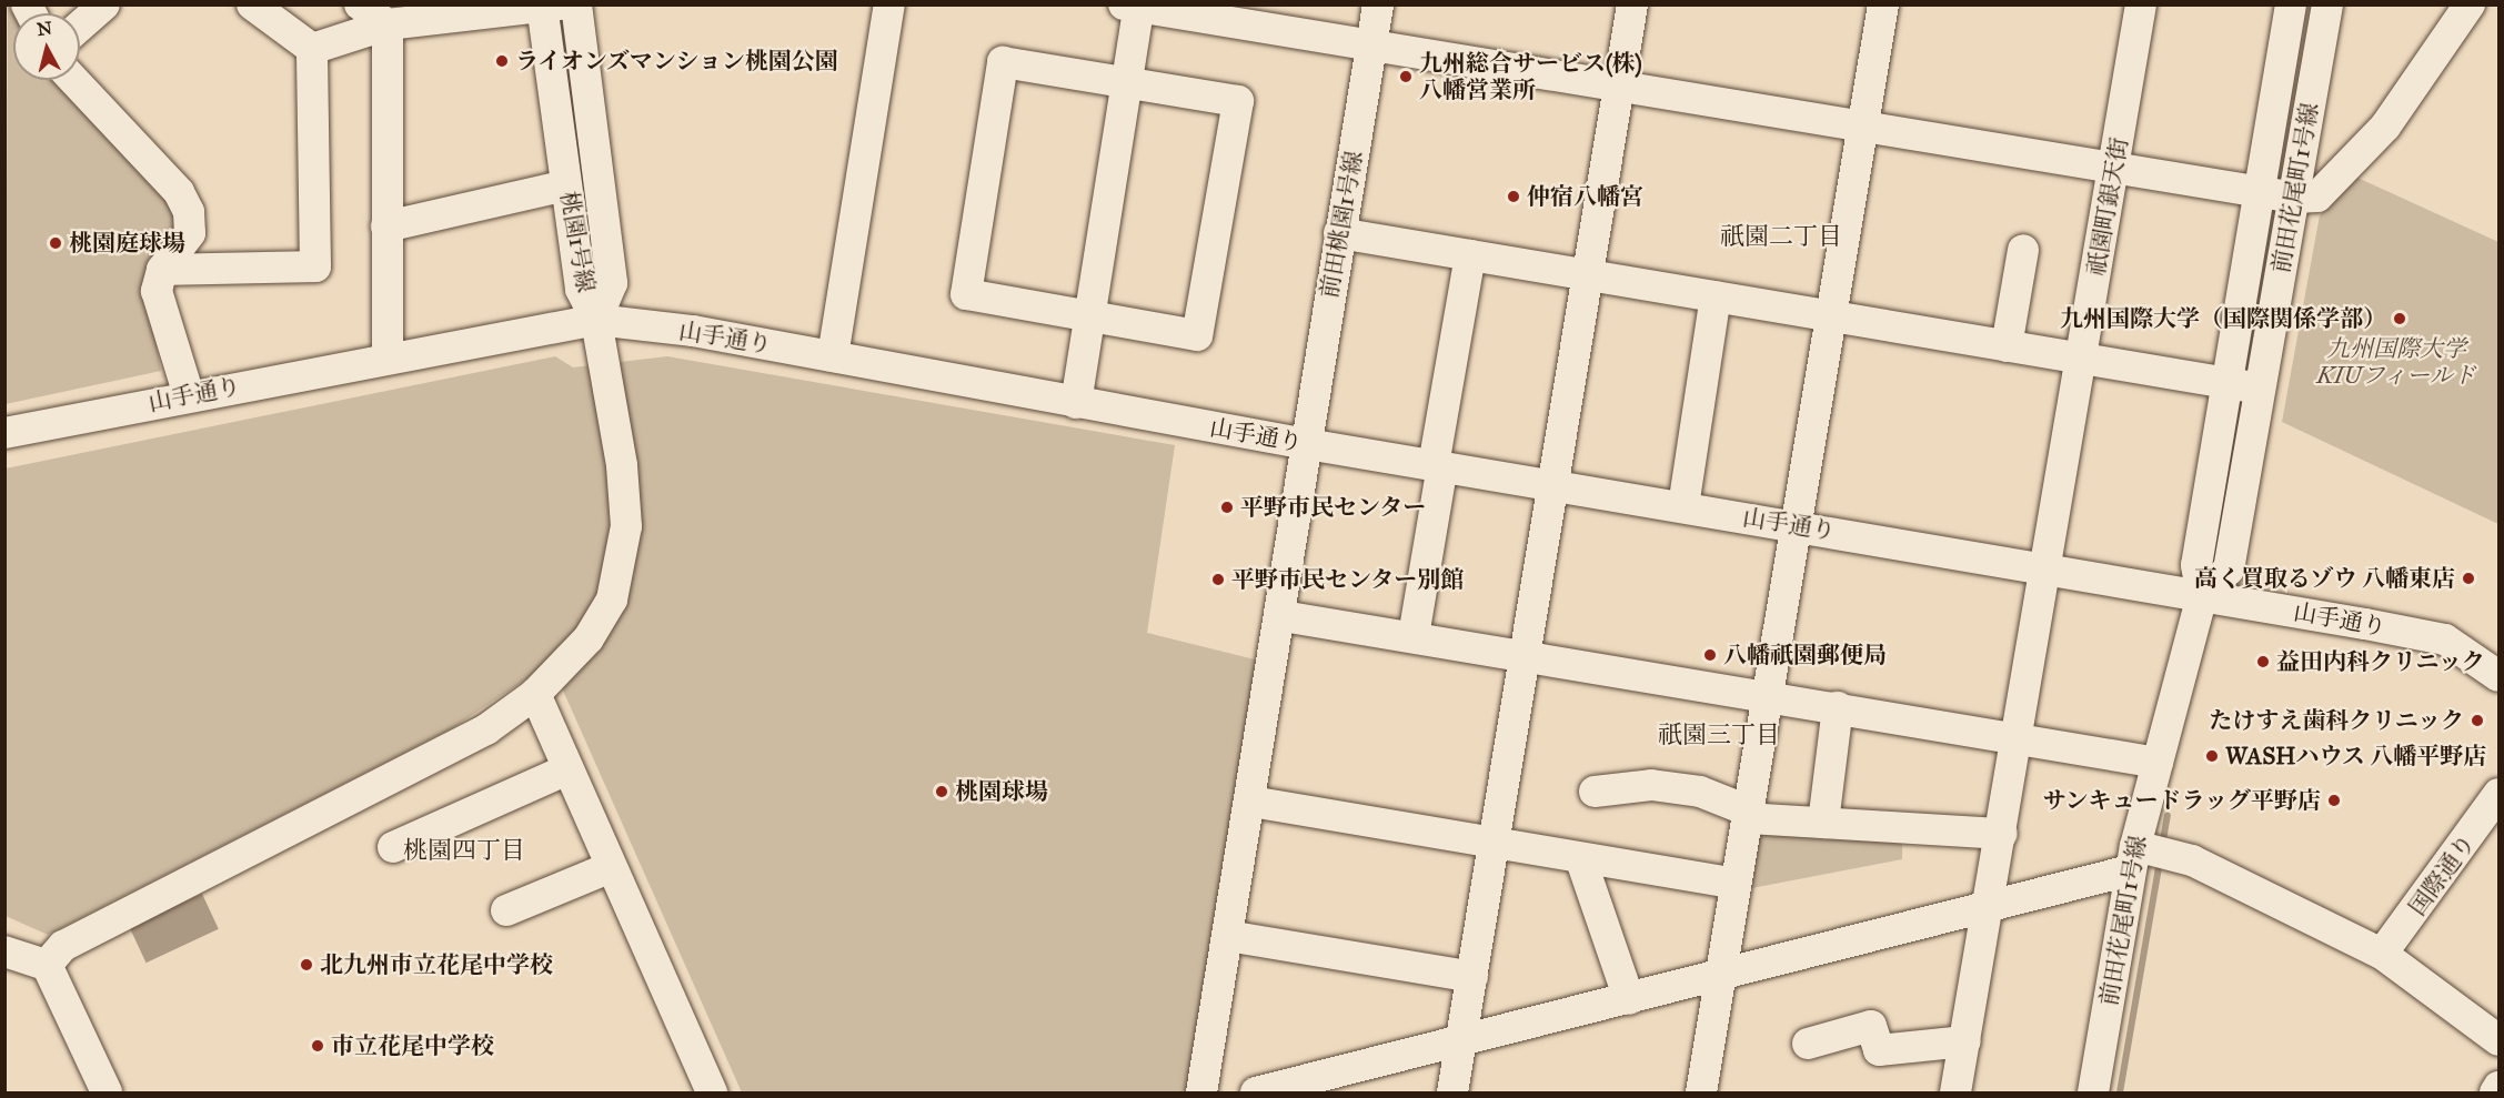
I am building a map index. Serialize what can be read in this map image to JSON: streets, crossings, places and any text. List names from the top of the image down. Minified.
{"streets":{"street":["前田花尾町1号線","祇園町銀天街","前田桃園1号線","桃園1号線","山手通り","国際通り"]},"crossings":[["前田花尾町1号線","山手通り"],["祇園町銀天街","山手通り"],["前田桃園1号線","山手通り"],["桃園1号線","山手通り"]],"districts":["祇園二丁目","祇園三丁目","桃園四丁目"],"parks":["九州国際大学 KIUフィールド"],"places":["ライオンズマンション桃園公園","九州総合サービス(株) 八幡営業所","仲宿八幡宮","桃園庭球場","九州国際大学（国際関係学部）","平野市民センター","高く買取るゾウ 八幡東店","平野市民センター別館","八幡祇園郵便局","益田内科クリニック","たけすえ歯科クリニック","WASHハウス 八幡平野店","桃園球場","サンキュードラッグ平野店","北九州市立花尾中学校","市立花尾中学校"],"north":"top"}
